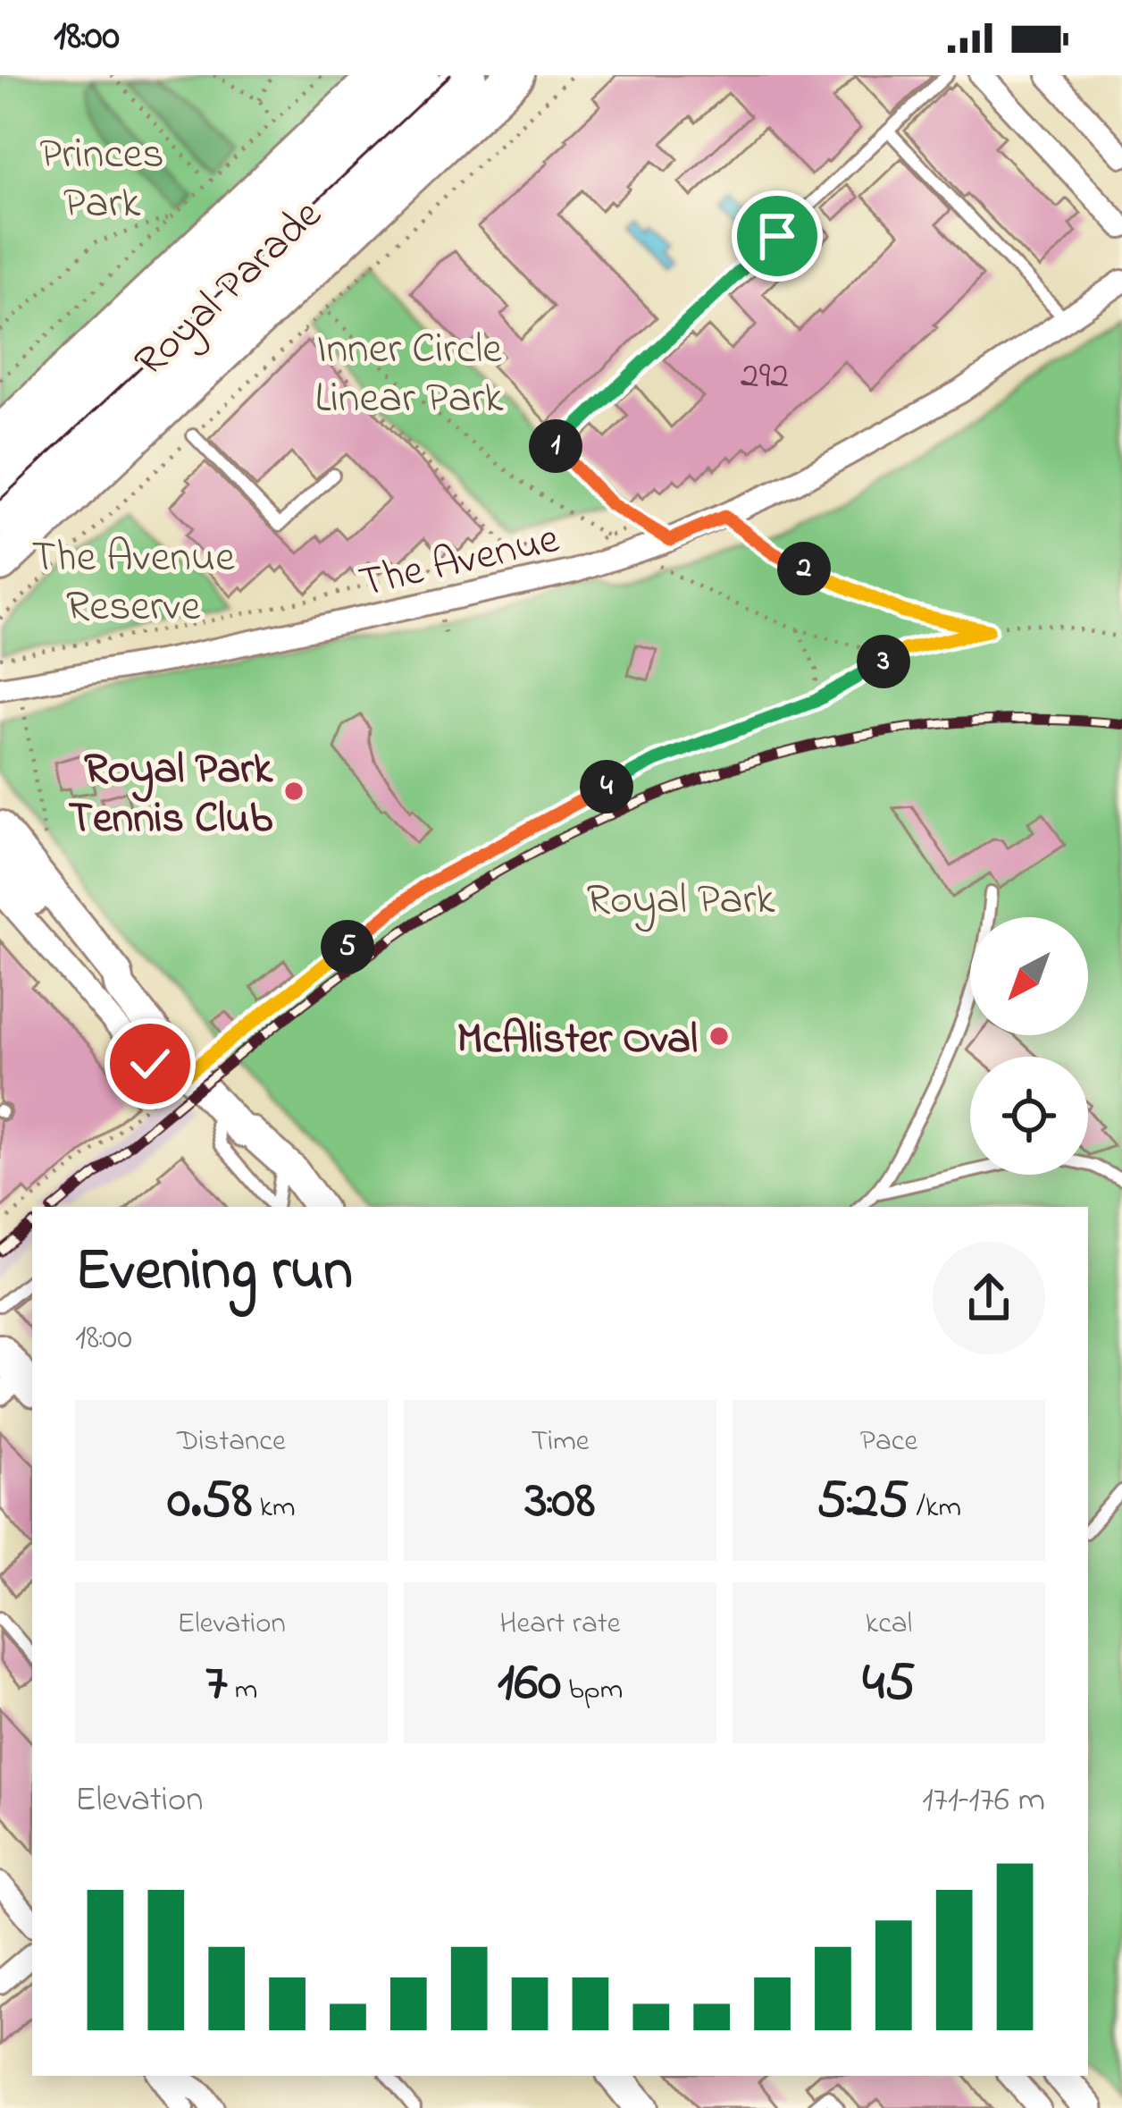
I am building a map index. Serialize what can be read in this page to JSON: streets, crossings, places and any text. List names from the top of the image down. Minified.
{"streets":{"highway":["Royal Parade"],"street":["The Avenue"]},"parks":["Princes Park","Inner Circle Linear Park","The Avenue Reserve","Royal Park"],"places":["Royal Park Tennis Club","McAlister Oval"],"house_numbers":["292"],"north":"bottom left","page":{"status":"18:00","pins":["1","2","3","4","5"],"heading":["Evening run","18:00"],"stats":[["Distance","0.58 km"],["Time","3:08"],["Pace","5:25 /km"],["Elevation","7 m"],["Heart rate","160 bpm"],["kcal","45"]],"chart":["Elevation","171–176 m"]}}
